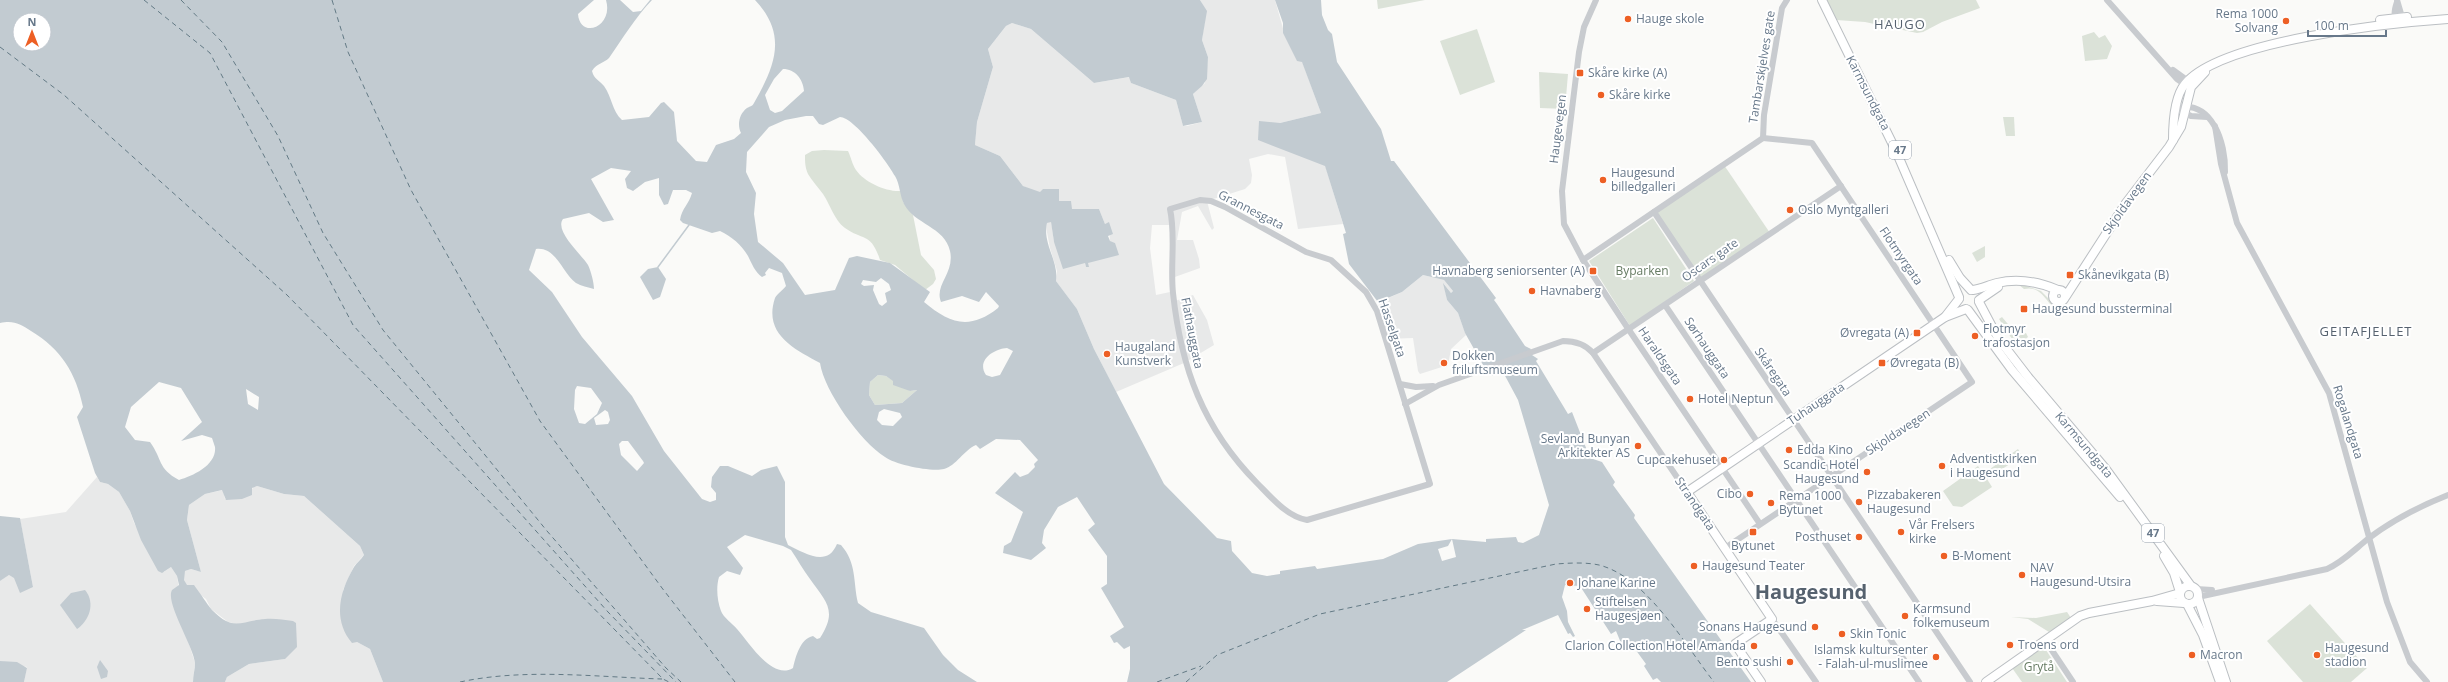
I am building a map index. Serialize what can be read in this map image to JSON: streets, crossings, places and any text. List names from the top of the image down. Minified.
{"streets":{"main road":["Karmsundgata","47","Skjoldavegen","Tuhauggata","Strandgata"],"street":["Tambarskjelves gate","Haugevegen","Grannesgata","Flotmyrgata","Oscars gate","Hasselgata","Flathauggata","Sørhauggata","Haraldsgata","Skåregata","Rogalandgata"]},"crossings":[["Tambarskjelves gate","Flotmyrgata"],["Karmsundgata","47"],["Karmsundgata","Tuhauggata"],["Haugevegen","Haraldsgata"],["47","Tuhauggata"],["Skjoldavegen","Flotmyrgata"],["Skjoldavegen","Sørhauggata"],["Skjoldavegen","Haraldsgata"],["Skjoldavegen","Skåregata"],["Skjoldavegen","Rogalandgata"],["Skjoldavegen","Strandgata"],["Grannesgata","Hasselgata"],["Grannesgata","Flathauggata"],["Flotmyrgata","Oscars gate"],["Flotmyrgata","Tuhauggata"],["Oscars gate","Sørhauggata"],["Oscars gate","Haraldsgata"],["Oscars gate","Skåregata"],["Oscars gate","Strandgata"],["Hasselgata","Flathauggata"],["Sørhauggata","Tuhauggata"],["Haraldsgata","Tuhauggata"],["Skåregata","Tuhauggata"],["Tuhauggata","Strandgata"]],"districts":["HAUGO","GEITAFJELLET","Haugesund"],"parks":["Byparken","Grytå"],"places":{"other":["Hauge skole","Rema 1000 Solvang","Skåre kirke","Haugesund billedgalleri","Oslo Myntgalleri","Havnaberg","Flotmyr trafostasjon","Haugaland Kunstverk","Dokken friluftsmuseum","Hotel Neptun","Sevland Bunyan Arkitekter AS","Edda Kino","Cupcakehuset","Adventistkirken i Haugesund","Scandic Hotel Haugesund","Cibo","Pizzabakeren Haugesund","Rema 1000 Bytunet","Vår Frelsers kirke","Posthuset","B-Moment","Haugesund Teater","NAV Haugesund-Utsira","Johane Karine","Stiftelsen Haugesjøen","Karmsund folkemuseum","Sonans Haugesund","Skin Tonic","Troens ord","Clarion Collection Hotel Amanda","Macron","Haugesund stadion","Islamsk kultursenter - Falah-ul-muslimee","Bento sushi"],"transit":["Skåre kirke (A)","Havnaberg seniorsenter (A)","Skånevikgata (B)","Haugesund bussterminal","Øvregata (A)","Øvregata (B)","Bytunet"]},"scale_bar":"100 m","north":"top"}
